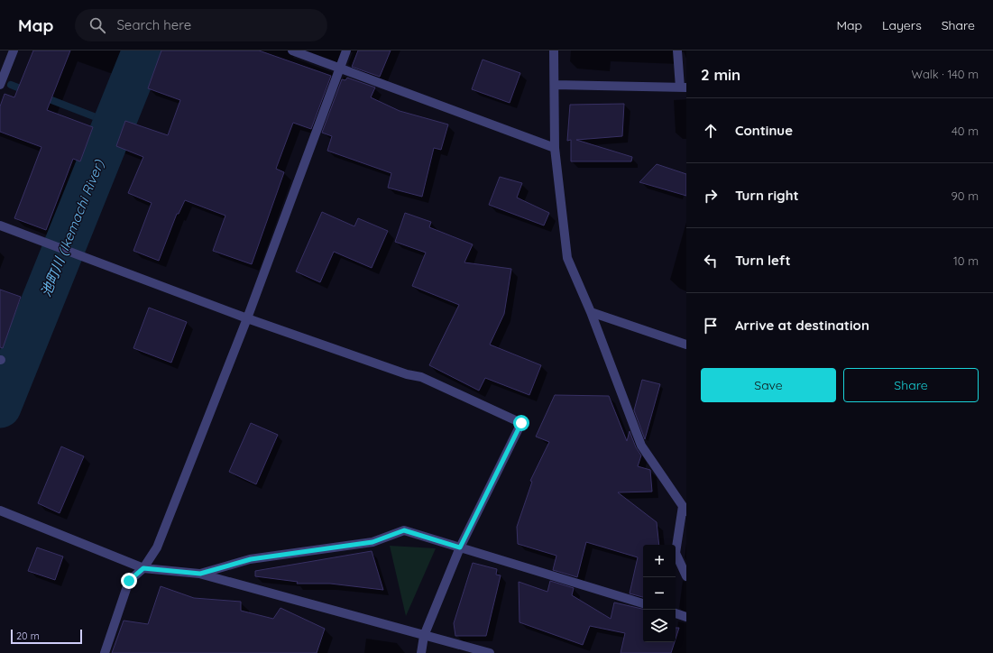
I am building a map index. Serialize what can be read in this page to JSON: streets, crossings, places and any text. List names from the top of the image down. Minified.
{"water":["池町川 (Ikemachi River)"],"scale_bar":"20 m","page":{"header":"Map","search":"Search here","nav":["Map","Layers","Share"],"heading":["2 min","Walk · 140 m"],"list":[["Continue","40 m"],["Turn right","90 m"],["Turn left","10 m"],"Arrive at destination"],"buttons":["Save","Share"],"map_buttons":["+","−"],"scale":"20 m"}}
